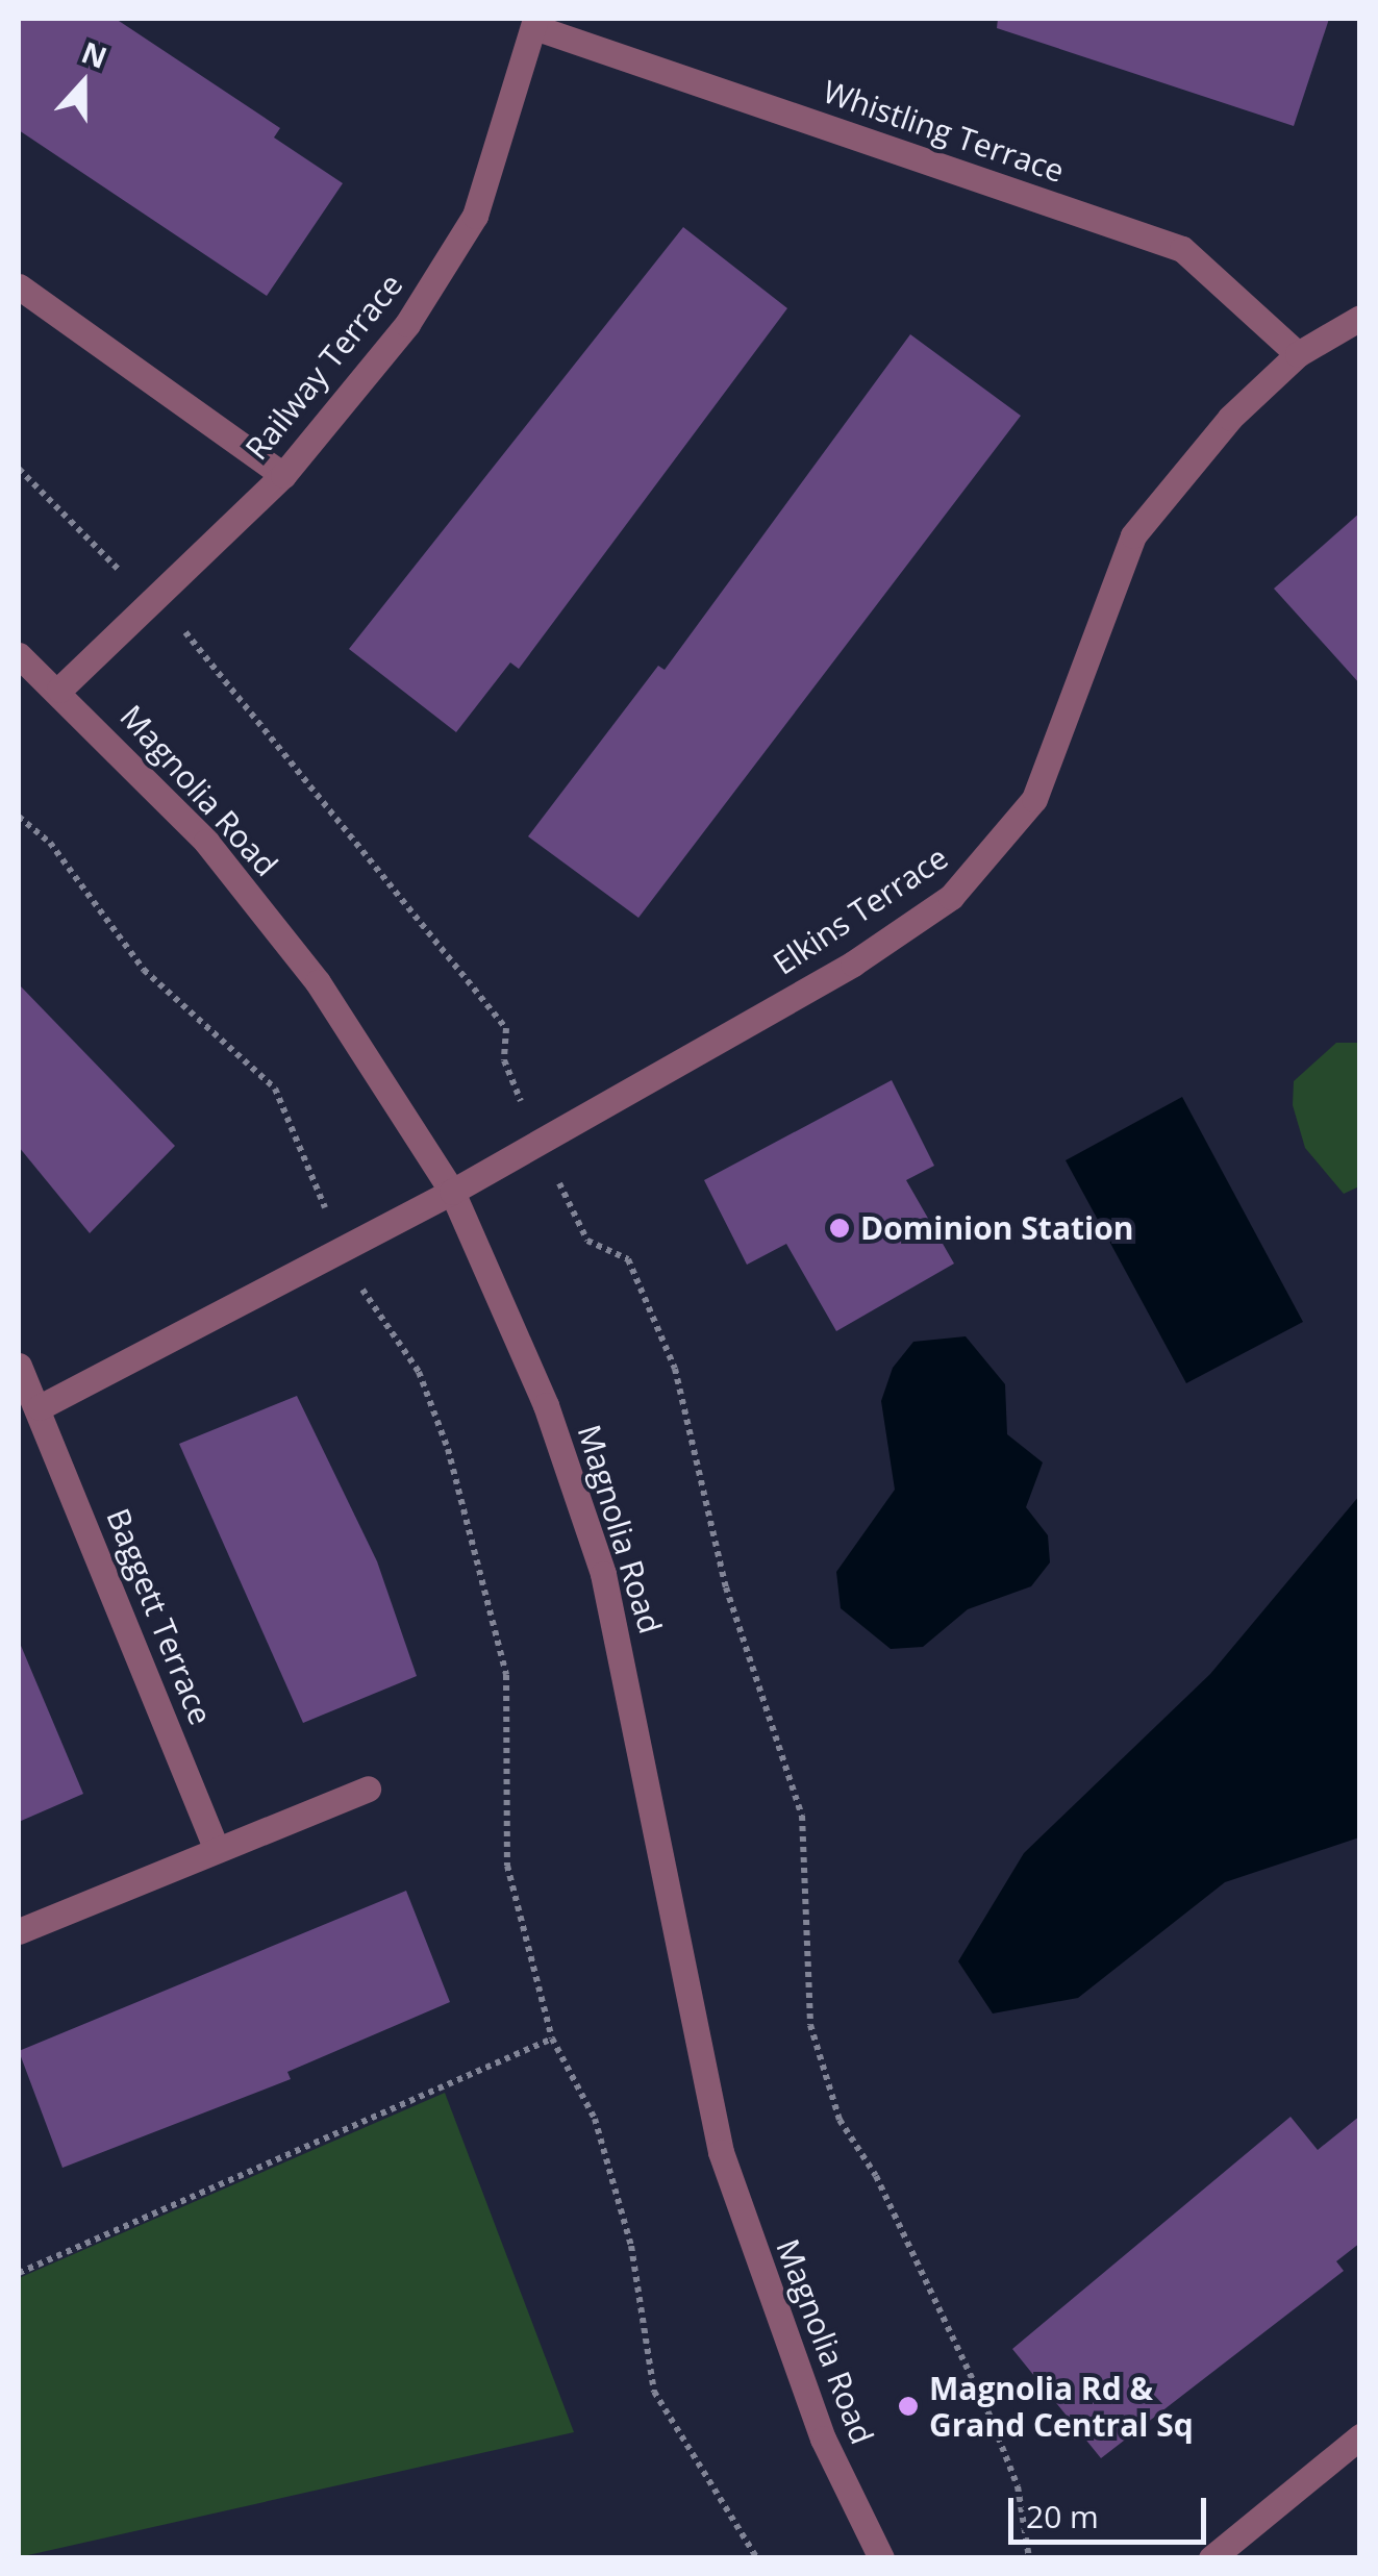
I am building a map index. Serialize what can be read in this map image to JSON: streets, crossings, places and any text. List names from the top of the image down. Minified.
{"streets":{"street":["Whistling Terrace","Railway Terrace","Magnolia Road","Elkins Terrace","Baggett Terrace"]},"crossings":[["Whistling Terrace","Railway Terrace"],["Whistling Terrace","Elkins Terrace"],["Railway Terrace","Magnolia Road"],["Magnolia Road","Elkins Terrace"]],"places":["Dominion Station","Magnolia Rd & Grand Central Sq"],"scale_bar":"20 m","north":"top"}
